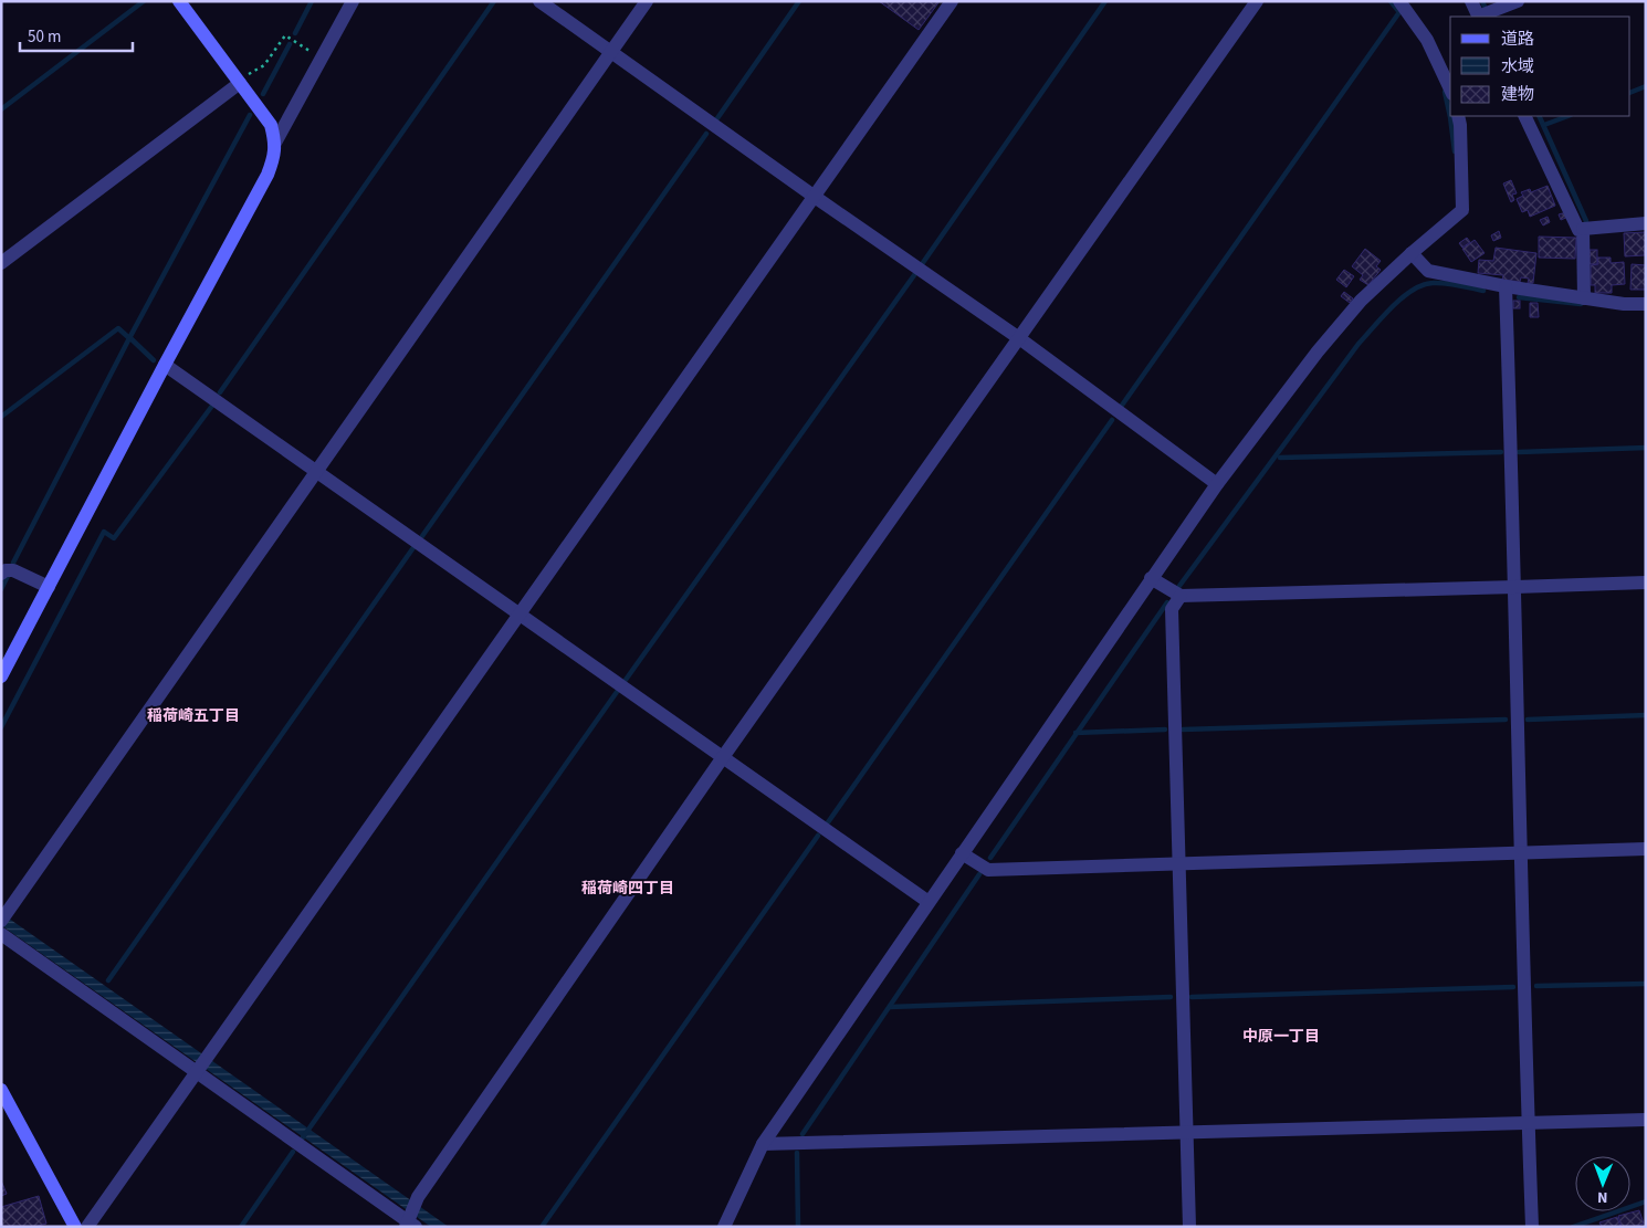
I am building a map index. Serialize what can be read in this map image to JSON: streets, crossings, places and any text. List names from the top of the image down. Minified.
{"districts":["稲荷崎五丁目","稲荷崎四丁目","中原一丁目"],"legend":["道路","水域","建物"],"scale_bar":"50 m","north":"bottom"}
